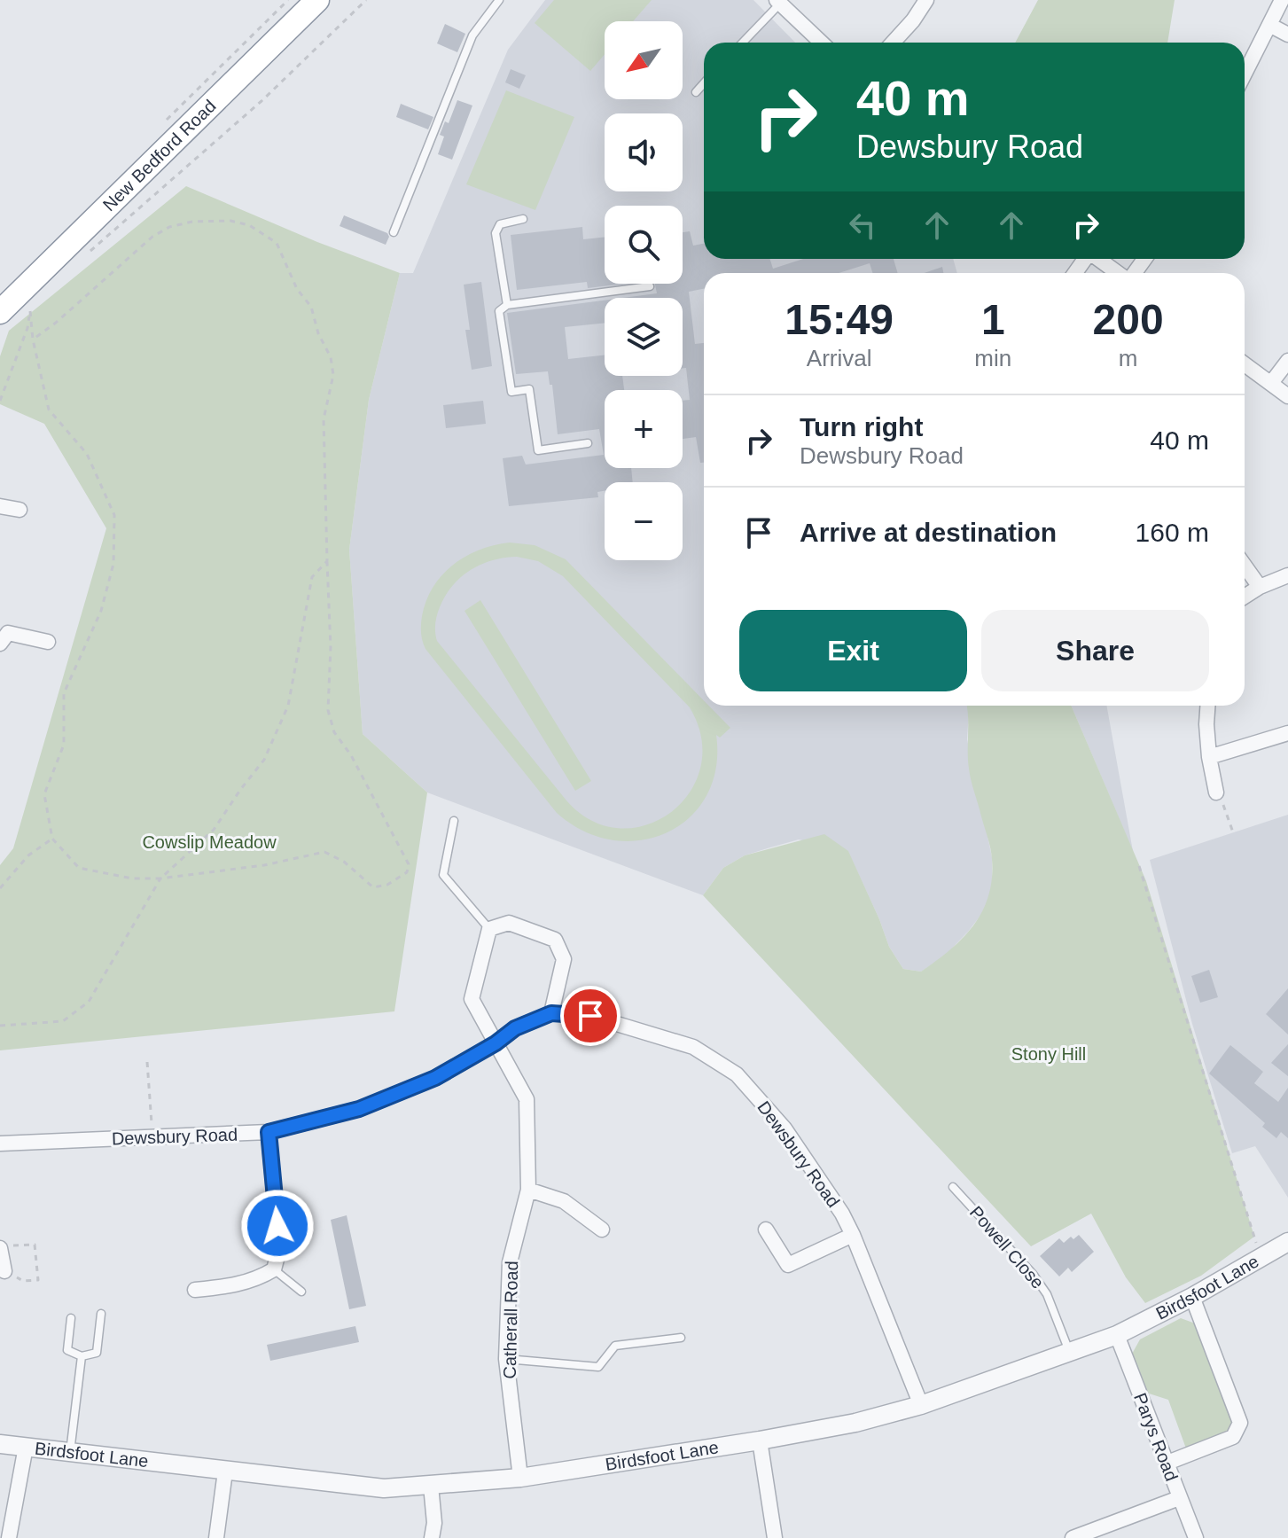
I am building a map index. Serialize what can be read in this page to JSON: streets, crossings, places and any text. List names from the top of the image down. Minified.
{"streets":{"highway":["New Bedford Road"],"street":["Dewsbury Road","Birdsfoot Lane","Catherall Road","Parys Road"],"lane":["Powell Close"]},"crossings":[["Dewsbury Road","Birdsfoot Lane"],["Dewsbury Road","Catherall Road"],["Powell Close","Birdsfoot Lane"],["Birdsfoot Lane","Catherall Road"],["Birdsfoot Lane","Parys Road"]],"parks":["Cowslip Meadow","Stony Hill"],"north":"bottom left","page":{"map_buttons":["+","−"],"turn":["40 m","Dewsbury Road"],"eta":["15:49","Arrival","1","min","200","m"],"list":[{"name":"Turn right","note":"Dewsbury Road","value":"40 m"},{"name":"Arrive at destination","value":"160 m"}],"buttons":["Exit","Share"]}}
